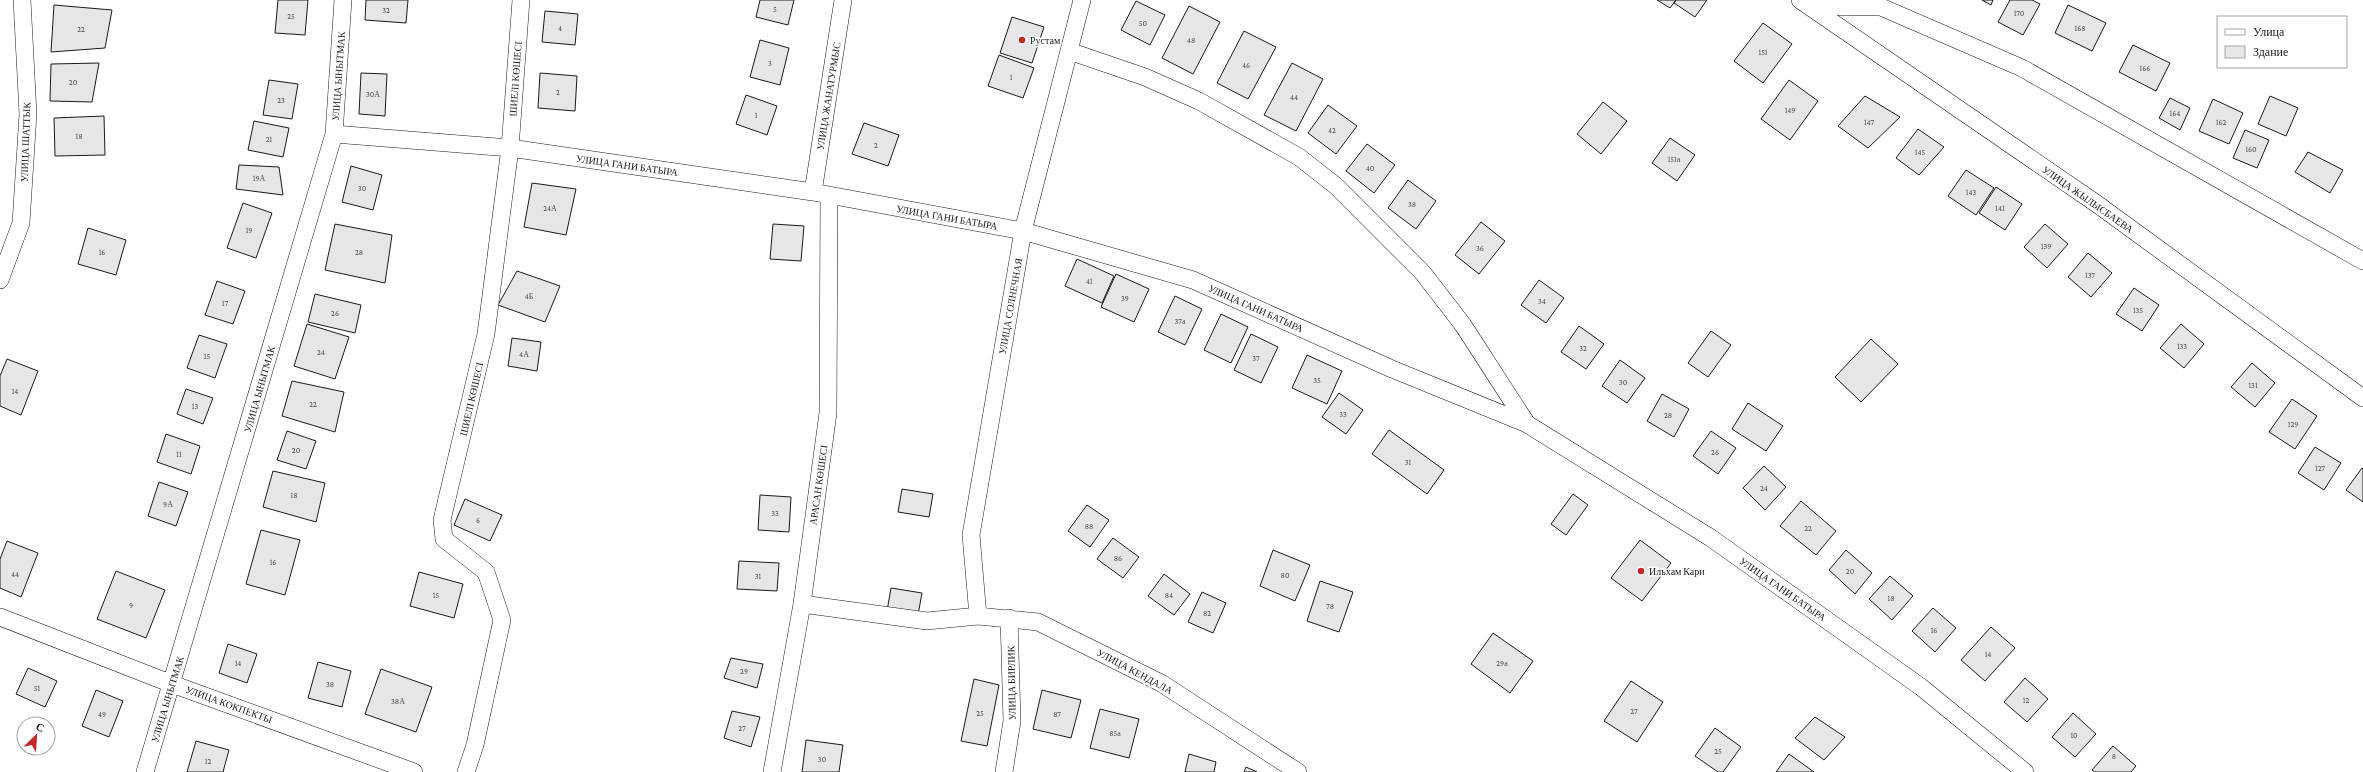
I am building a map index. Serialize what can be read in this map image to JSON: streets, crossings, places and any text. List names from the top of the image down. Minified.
{"streets":{"street":["УЛИЦА ЫНЫТМАК","ШИЕЛІ КӨШЕСІ","УЛИЦА ЖАНАТУРМЫС","УЛИЦА ШАТТЫК","УЛИЦА ГАНИ БАТЫРА","УЛИЦА ЖЫЛЫСБАЕВА","УЛИЦА СОЛНЕЧНАЯ","АРАСАН КӨШЕСІ","УЛИЦА КЕНДАЛА","УЛИЦА БИРЛИК","УЛИЦА КОКПЕКТЫ"]},"crossings":[["УЛИЦА ЫНЫТМАК","УЛИЦА ГАНИ БАТЫРА"],["УЛИЦА ЫНЫТМАК","УЛИЦА КОКПЕКТЫ"],["ШИЕЛІ КӨШЕСІ","УЛИЦА ГАНИ БАТЫРА"],["УЛИЦА ЖАНАТУРМЫС","УЛИЦА ГАНИ БАТЫРА"],["УЛИЦА ЖАНАТУРМЫС","АРАСАН КӨШЕСІ"],["УЛИЦА ГАНИ БАТЫРА","УЛИЦА СОЛНЕЧНАЯ"],["УЛИЦА ГАНИ БАТЫРА","АРАСАН КӨШЕСІ"],["УЛИЦА СОЛНЕЧНАЯ","УЛИЦА КЕНДАЛА"],["АРАСАН КӨШЕСІ","УЛИЦА КЕНДАЛА"],["УЛИЦА КЕНДАЛА","УЛИЦА БИРЛИК"]],"places":["Рустам","Ильхам Кари"],"house_numbers":["5","32","170","25","50","4","168","22","48","151","3","46","166","1","20","2","30А","44","23","149","164","1","147","162","42","18","21","2","160","145","151а","40","19А","30","143","38","24А","141","19","139","36","16","28","137","41","4Б","39","34","17","135","26","37а","133","32","24","4А","15","37","35","30","131","14","22","13","33","28","129","20","26","11","31","127","24","18","9А","33","6","88","22","86","16","20","44","80","31","15","84","18","9","78","82","16","14","14","29а","29","38","51","12","38А","27","25","49","87","27","85а","10","25","8","30","12"],"legend":["Улица","Здание"],"north":"top right"}
